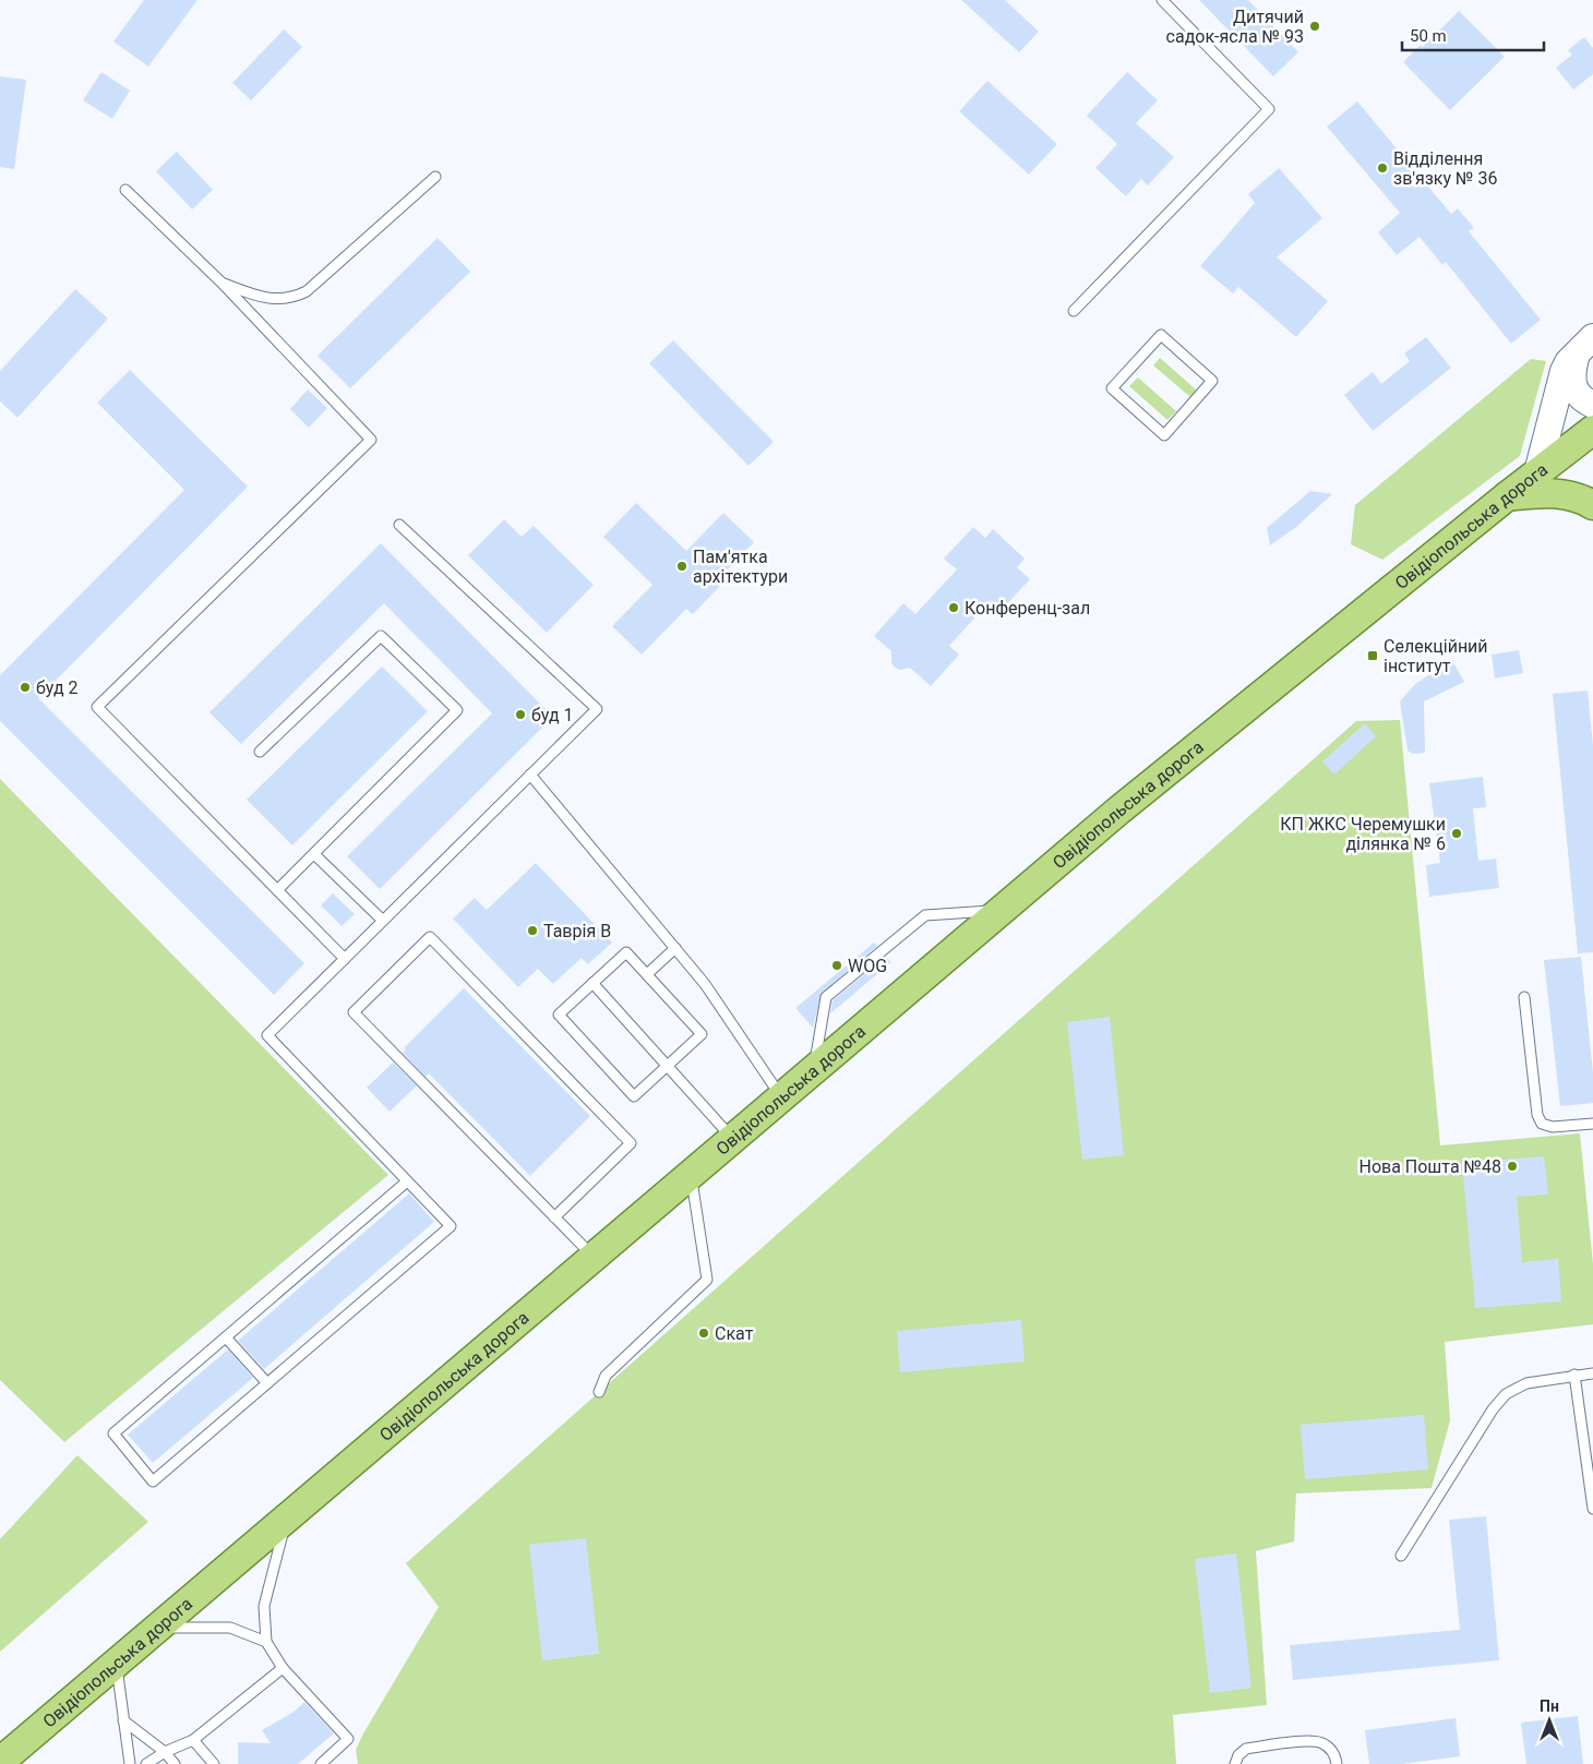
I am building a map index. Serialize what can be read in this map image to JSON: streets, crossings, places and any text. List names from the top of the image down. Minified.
{"streets":{"main road":["Овідіопольська дорога"]},"places":{"other":["Дитячий садок-ясла № 93","Відділення зв'язку № 36","Пам'ятка архітектури","Конференц-зал","буд 2","буд 1","КП ЖКС Черемушки ділянка № 6","Таврія В","WOG","Нова Пошта №48","Скат"],"transit":["Селекційний інститут"]},"scale_bar":"50 m","north":"top"}
